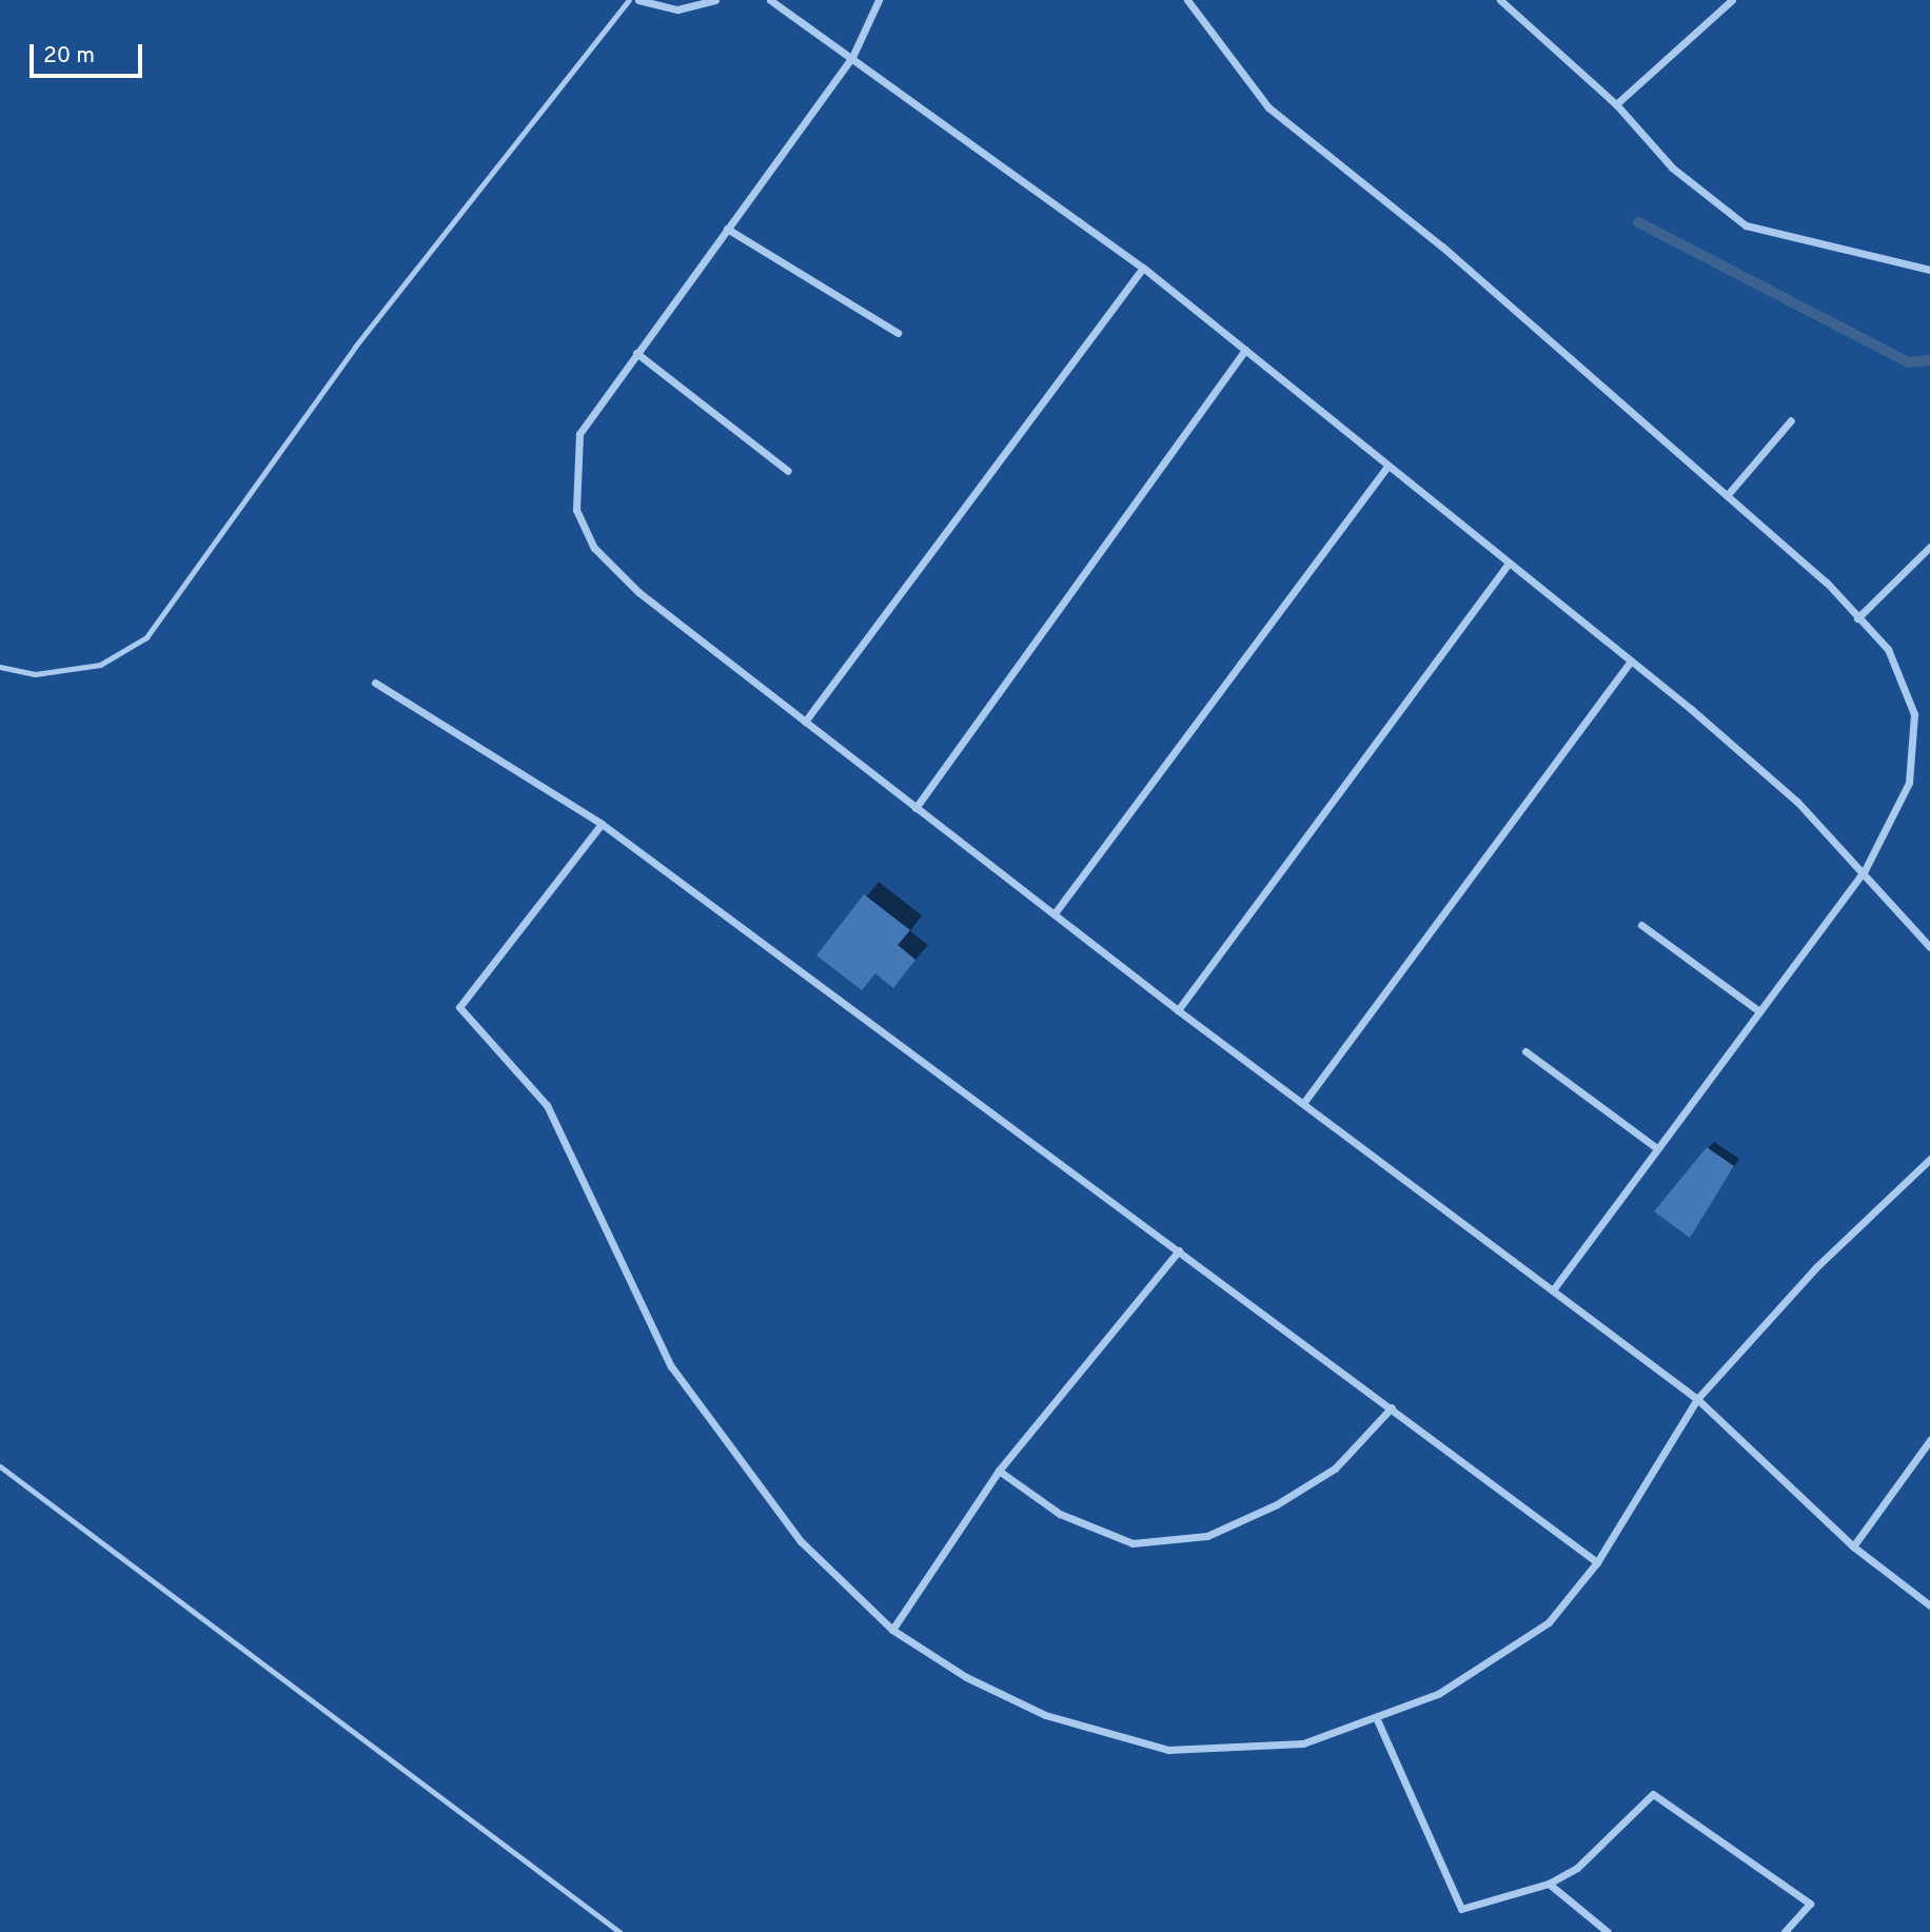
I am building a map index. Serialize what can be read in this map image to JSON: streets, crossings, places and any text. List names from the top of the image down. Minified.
{"scale_bar":"20 m"}
